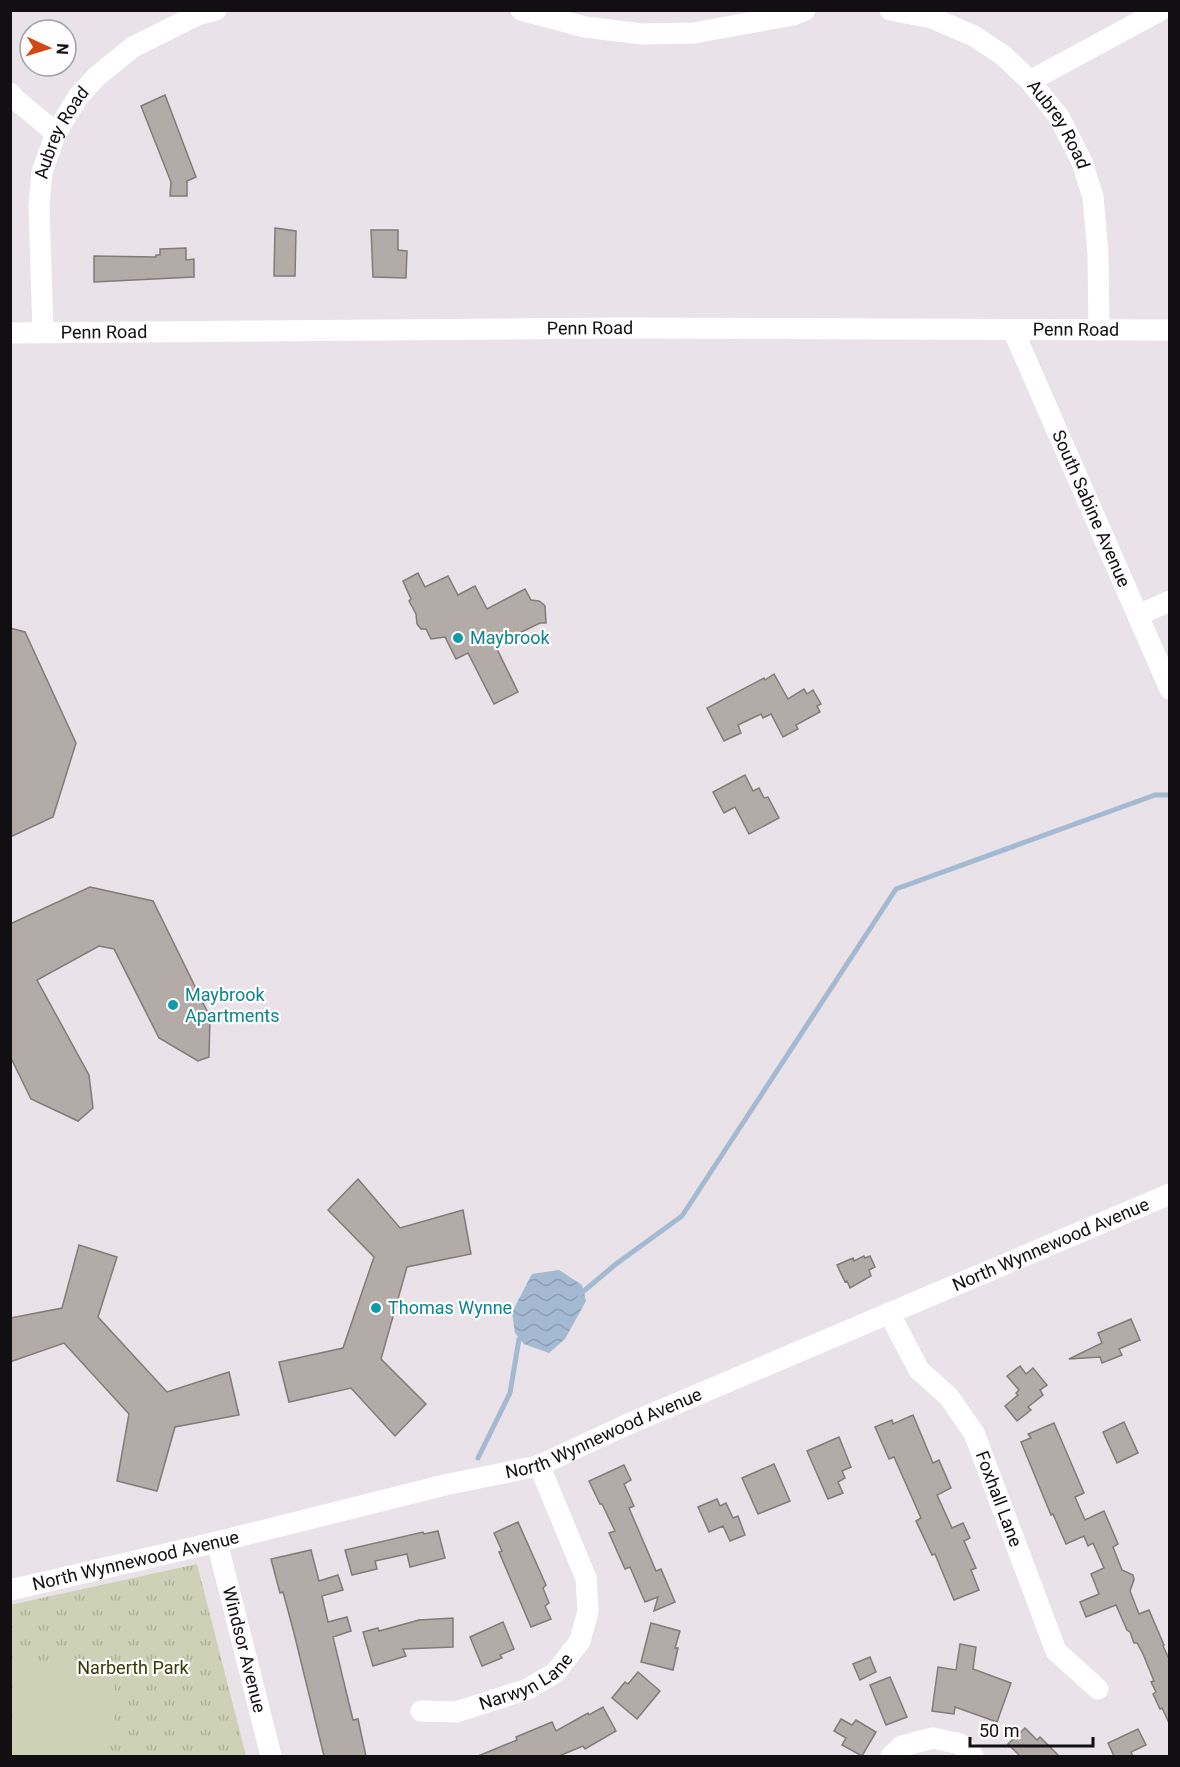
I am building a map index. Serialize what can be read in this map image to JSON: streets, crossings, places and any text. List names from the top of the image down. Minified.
{"streets":{"street":["Aubrey Road","Penn Road","South Sabine Avenue","North Wynnewood Avenue","Foxhall Lane","Windsor Avenue","Narwyn Lane"]},"crossings":[["Aubrey Road","Penn Road"],["Penn Road","South Sabine Avenue"],["North Wynnewood Avenue","Foxhall Lane"],["North Wynnewood Avenue","Windsor Avenue"],["North Wynnewood Avenue","Narwyn Lane"]],"parks":["Narberth Park"],"places":["Maybrook","Maybrook Apartments","Thomas Wynne"],"scale_bar":"50 m","north":"right"}
